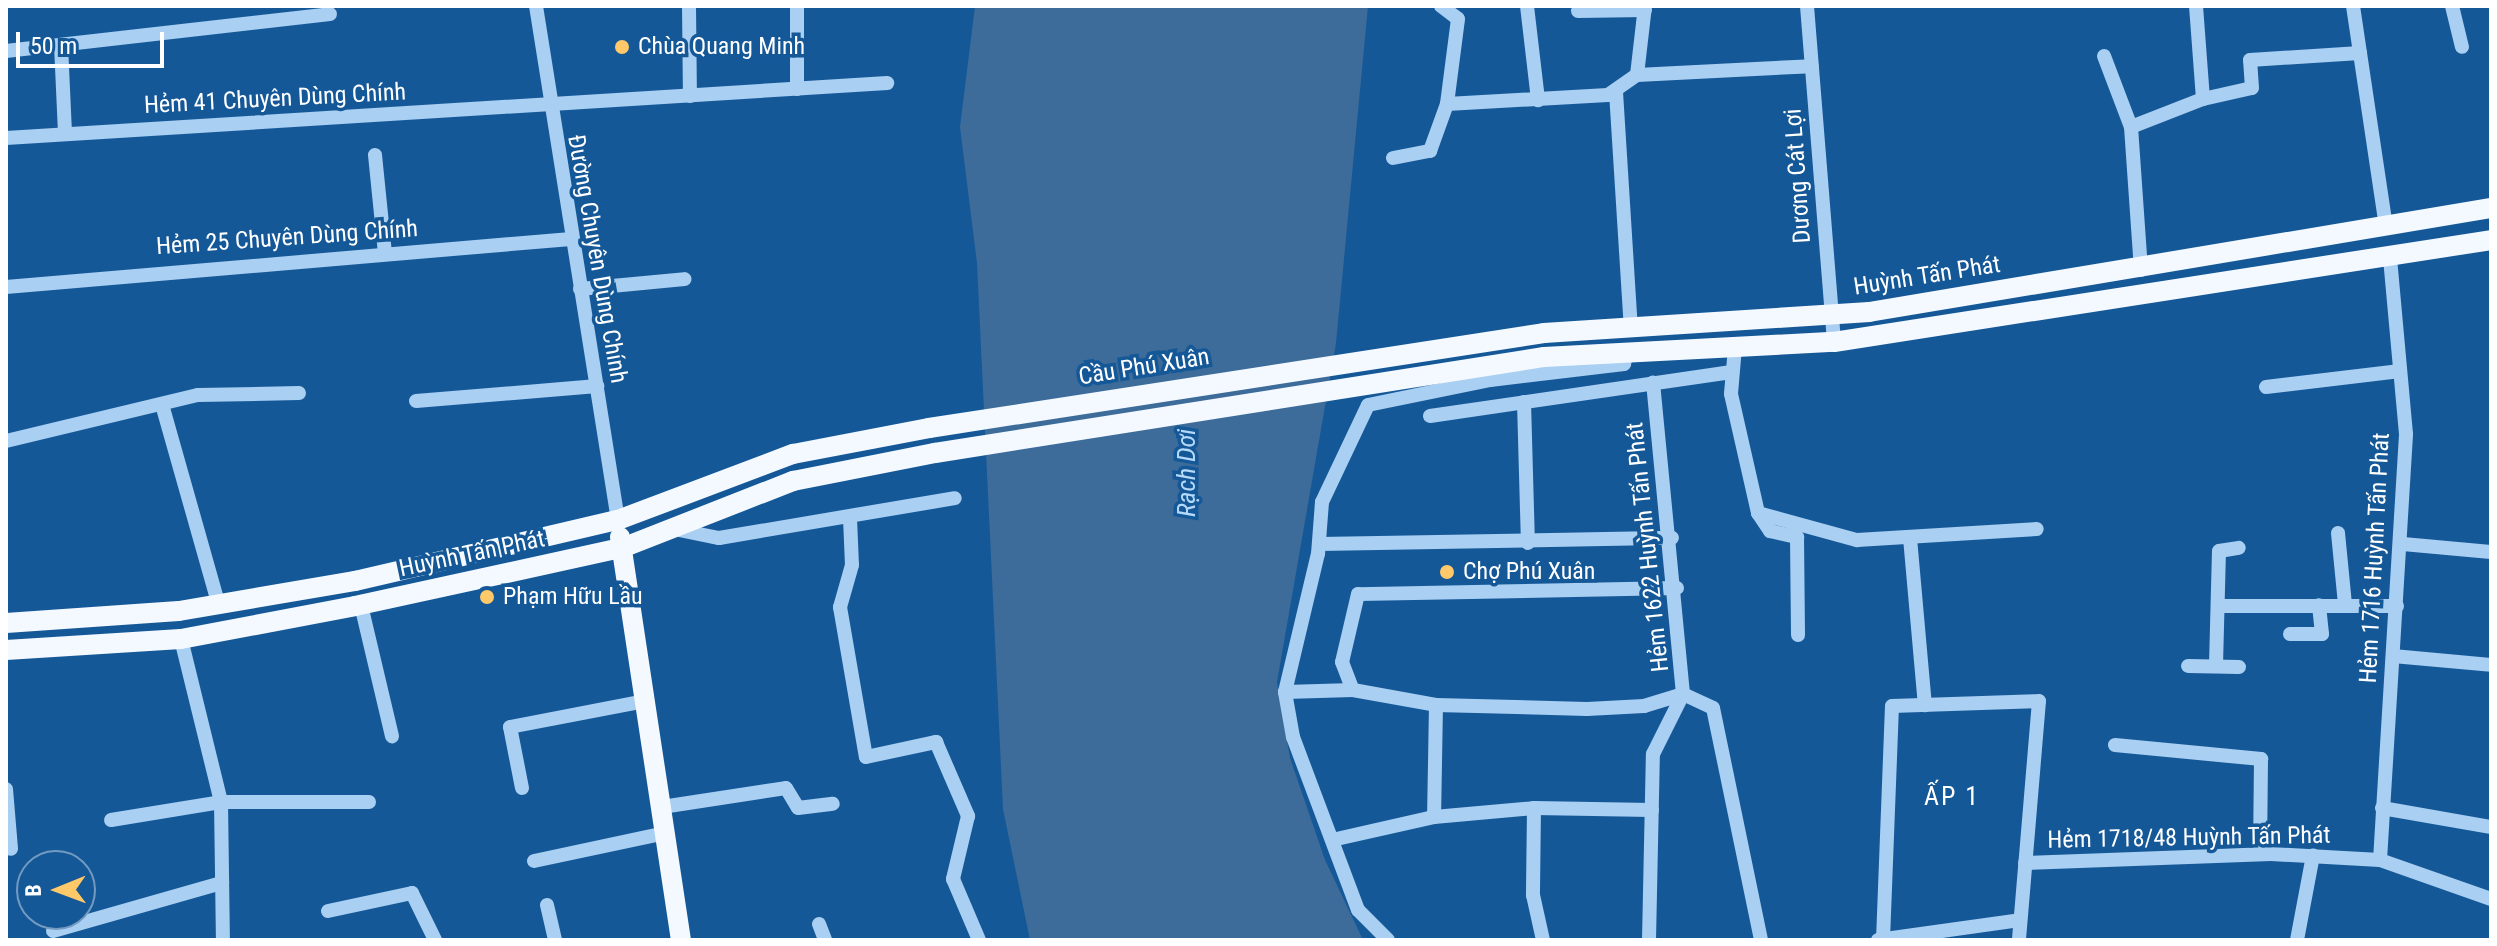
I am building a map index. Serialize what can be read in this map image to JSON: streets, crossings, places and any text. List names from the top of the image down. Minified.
{"streets":{"main road":["Huỳnh Tấn Phát","Cầu Phú Xuân"],"street":["Hẻm 41 Chuyên Dùng Chính","Dương Cát Lợi","Hẻm 25 Chuyên Dùng Chính","Đường Chuyên Dùng Chính","Hẻm 1622 Huỳnh Tấn Phát","Hẻm 1716 Huỳnh Tấn Phát","Hẻm 1718/48 Huỳnh Tấn Phát"]},"crossings":[["Hẻm 41 Chuyên Dùng Chính","Đường Chuyên Dùng Chính"],["Dương Cát Lợi","Huỳnh Tấn Phát"],["Hẻm 25 Chuyên Dùng Chính","Đường Chuyên Dùng Chính"],["Đường Chuyên Dùng Chính","Huỳnh Tấn Phát"],["Huỳnh Tấn Phát","Cầu Phú Xuân"],["Hẻm 1716 Huỳnh Tấn Phát","Hẻm 1718/48 Huỳnh Tấn Phát"]],"districts":["ẤP 1"],"water":["Rạch Dơi"],"places":["Chùa Quang Minh","Chợ Phú Xuân","Phạm Hữu Lầu"],"scale_bar":"50 m","north":"left"}
